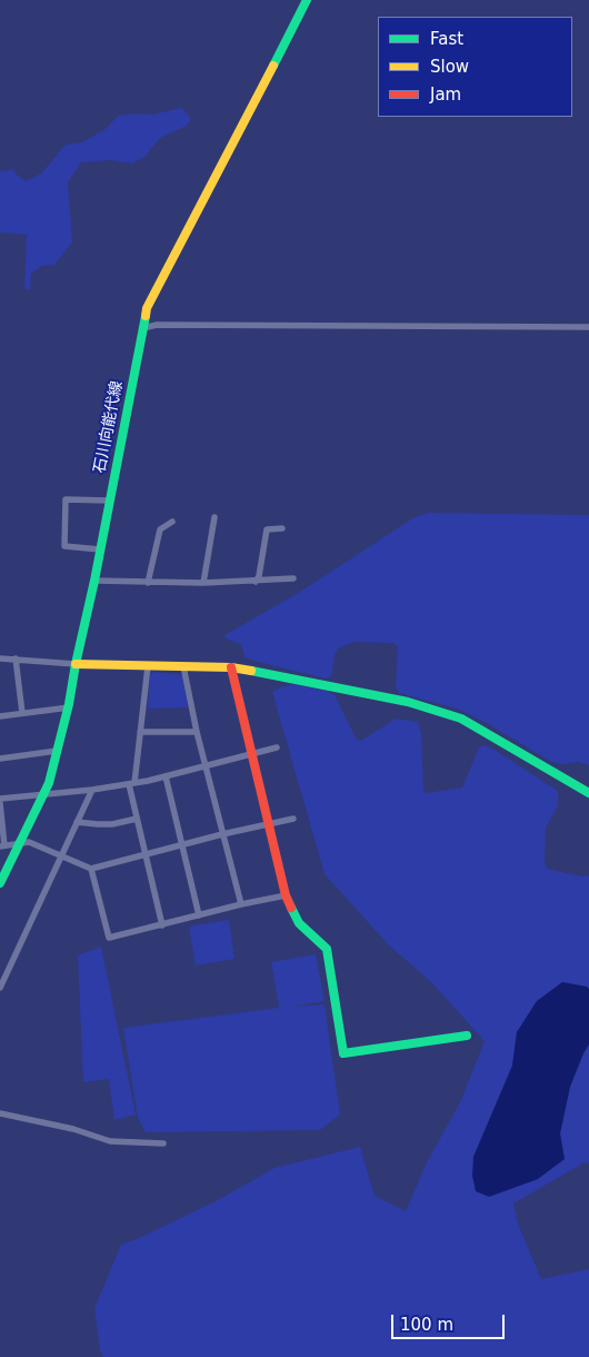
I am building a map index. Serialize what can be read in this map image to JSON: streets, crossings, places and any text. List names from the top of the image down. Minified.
{"streets":{"street":["石川向能代線"]},"legend":["Fast","Slow","Jam"],"scale_bar":"100 m"}
